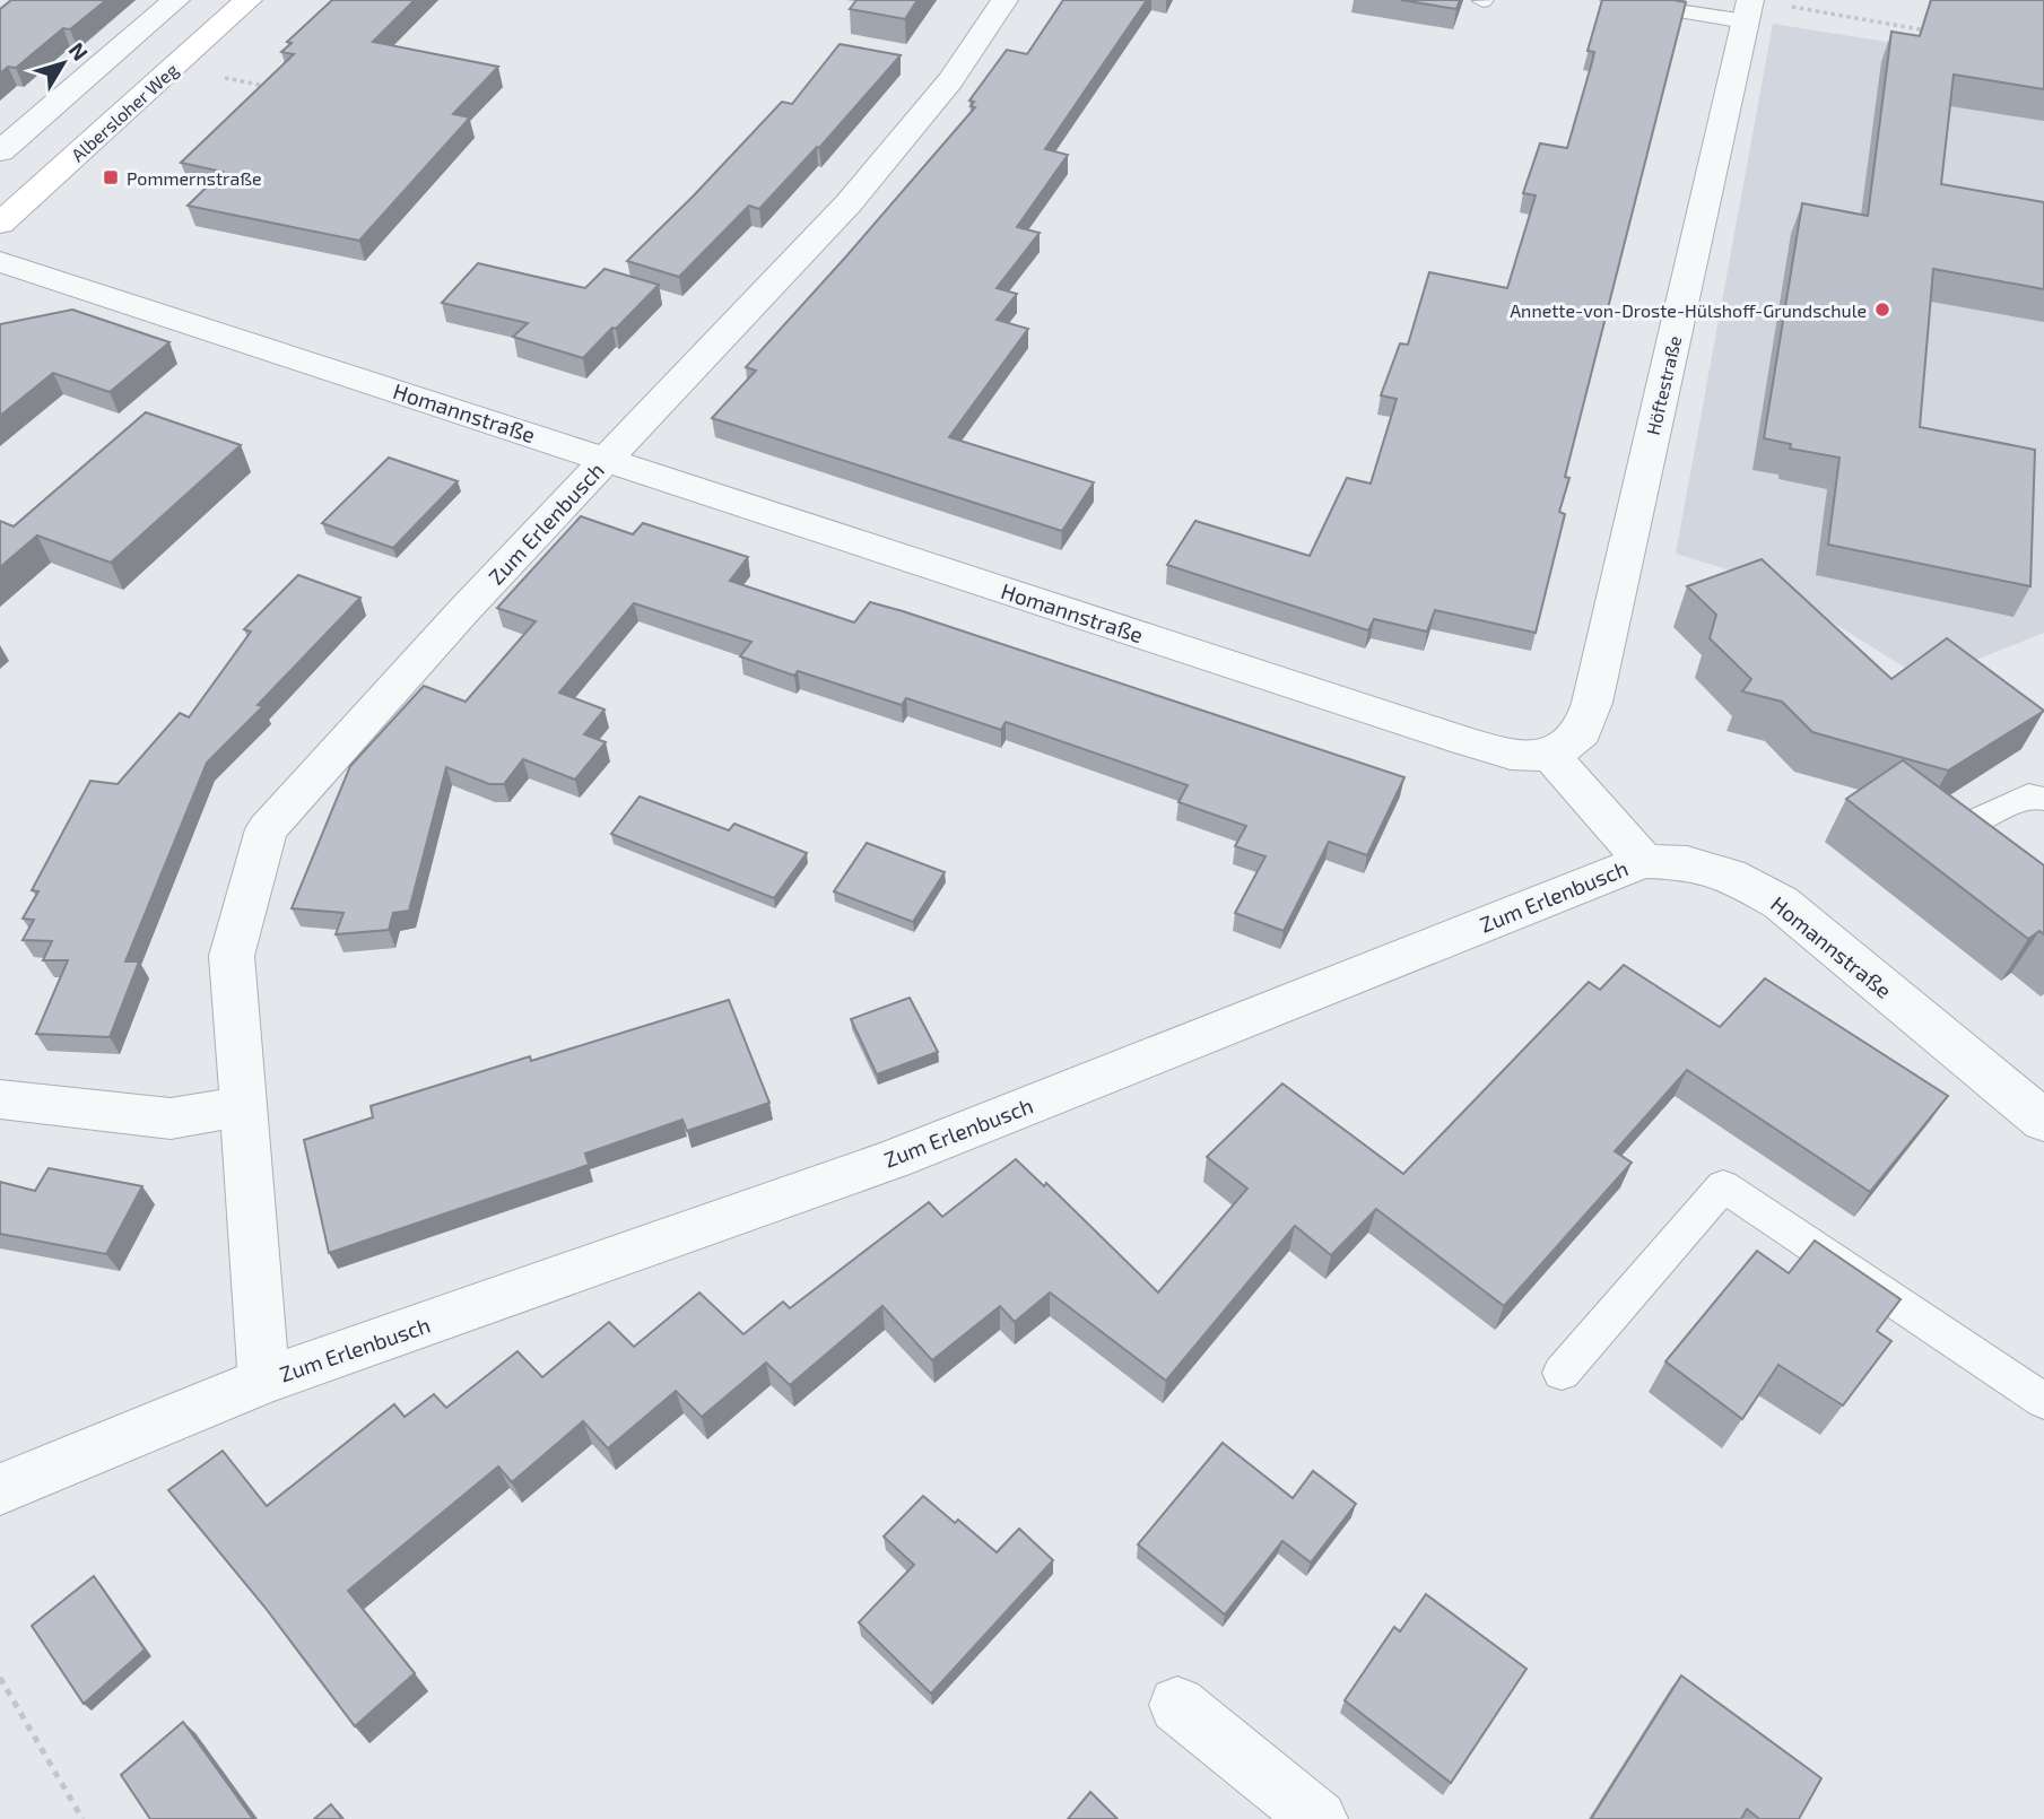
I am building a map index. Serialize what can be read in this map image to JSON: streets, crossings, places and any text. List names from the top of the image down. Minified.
{"streets":{"main road":["Albersloher Weg"],"street":["Höftestraße","Homannstraße","Zum Erlenbusch"]},"crossings":[["Höftestraße","Homannstraße"],["Homannstraße","Zum Erlenbusch"]],"places":{"transit":["Pommernstraße"],"other":["Annette-von-Droste-Hülshoff-Grundschule"]},"north":"top right"}
